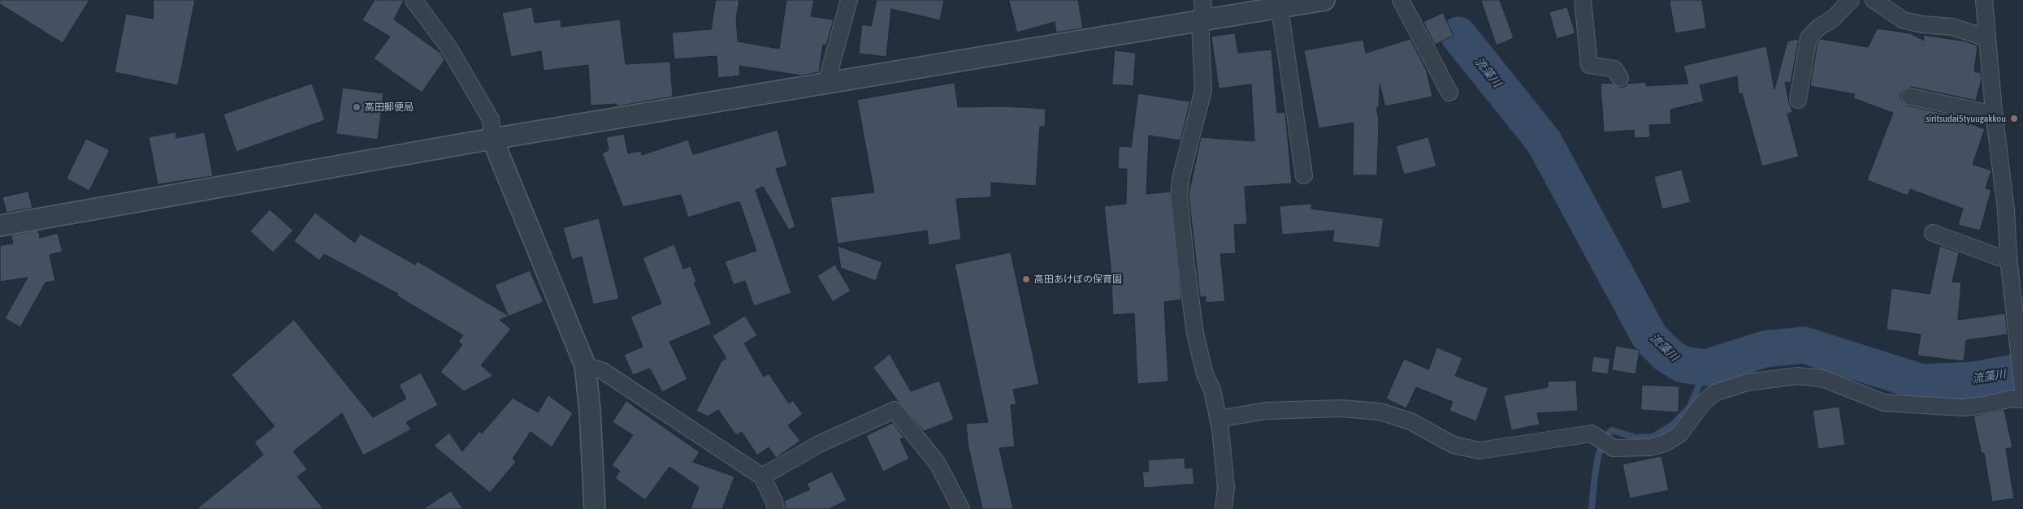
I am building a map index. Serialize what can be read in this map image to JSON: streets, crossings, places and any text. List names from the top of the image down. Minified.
{"water":["流藻川"],"places":["高田郵便局","siritsudai5tyuugakkou","高田あけぼの保育園"]}
